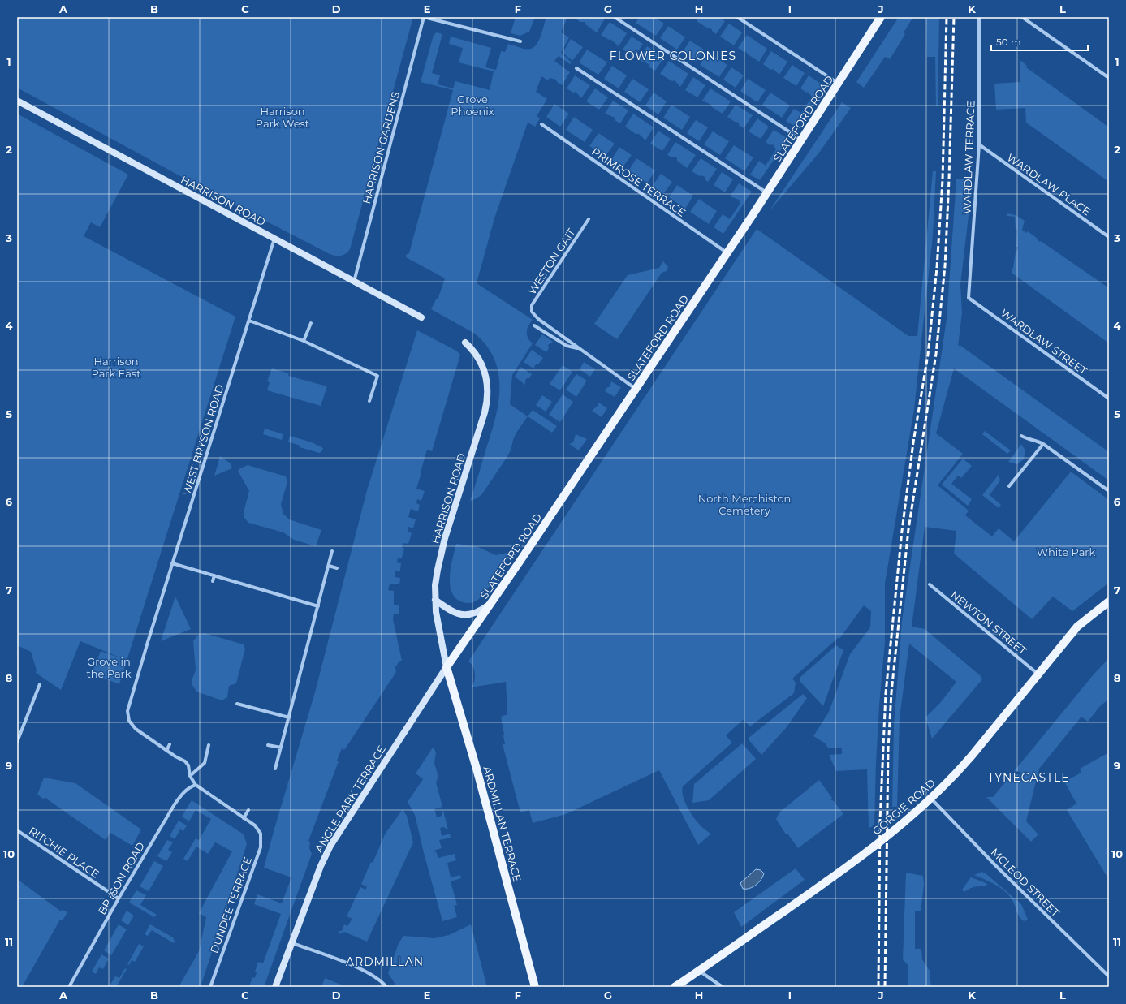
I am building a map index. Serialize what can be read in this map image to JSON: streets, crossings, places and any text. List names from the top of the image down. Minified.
{"streets":{"main road":["SLATEFORD ROAD","GORGIE ROAD","ARDMILLAN TERRACE"],"street":["HARRISON GARDENS","WARDLAW TERRACE","PRIMROSE TERRACE","WARDLAW PLACE","HARRISON ROAD","WESTON GAIT","WARDLAW STREET","WEST BRYSON ROAD","NEWTON STREET","ANGLE PARK TERRACE","RITCHIE PLACE","BRYSON ROAD","MCLEOD STREET","DUNDEE TERRACE"]},"crossings":[["SLATEFORD ROAD","PRIMROSE TERRACE"],["SLATEFORD ROAD","HARRISON ROAD"],["SLATEFORD ROAD","ANGLE PARK TERRACE"],["SLATEFORD ROAD","ARDMILLAN TERRACE"],["HARRISON GARDENS","HARRISON ROAD"],["WARDLAW TERRACE","WARDLAW PLACE"],["WARDLAW TERRACE","WARDLAW STREET"],["HARRISON ROAD","WEST BRYSON ROAD"],["HARRISON ROAD","ANGLE PARK TERRACE"],["HARRISON ROAD","ARDMILLAN TERRACE"],["WEST BRYSON ROAD","BRYSON ROAD"],["WEST BRYSON ROAD","DUNDEE TERRACE"],["NEWTON STREET","GORGIE ROAD"],["ANGLE PARK TERRACE","ARDMILLAN TERRACE"],["GORGIE ROAD","MCLEOD STREET"],["RITCHIE PLACE","BRYSON ROAD"]],"districts":["FLOWER COLONIES","TYNECASTLE","ARDMILLAN"],"parks":["Grove Phoenix","Harrison Park West","Harrison Park East","North Merchiston Cemetery","White Park","Grove in the Park"],"scale_bar":"50 m","grid":{"columns":["A","B","C","D","E","F","G","H","I","J","K","L"],"rows":["1","2","3","4","5","6","7","8","9","10","11"]}}
